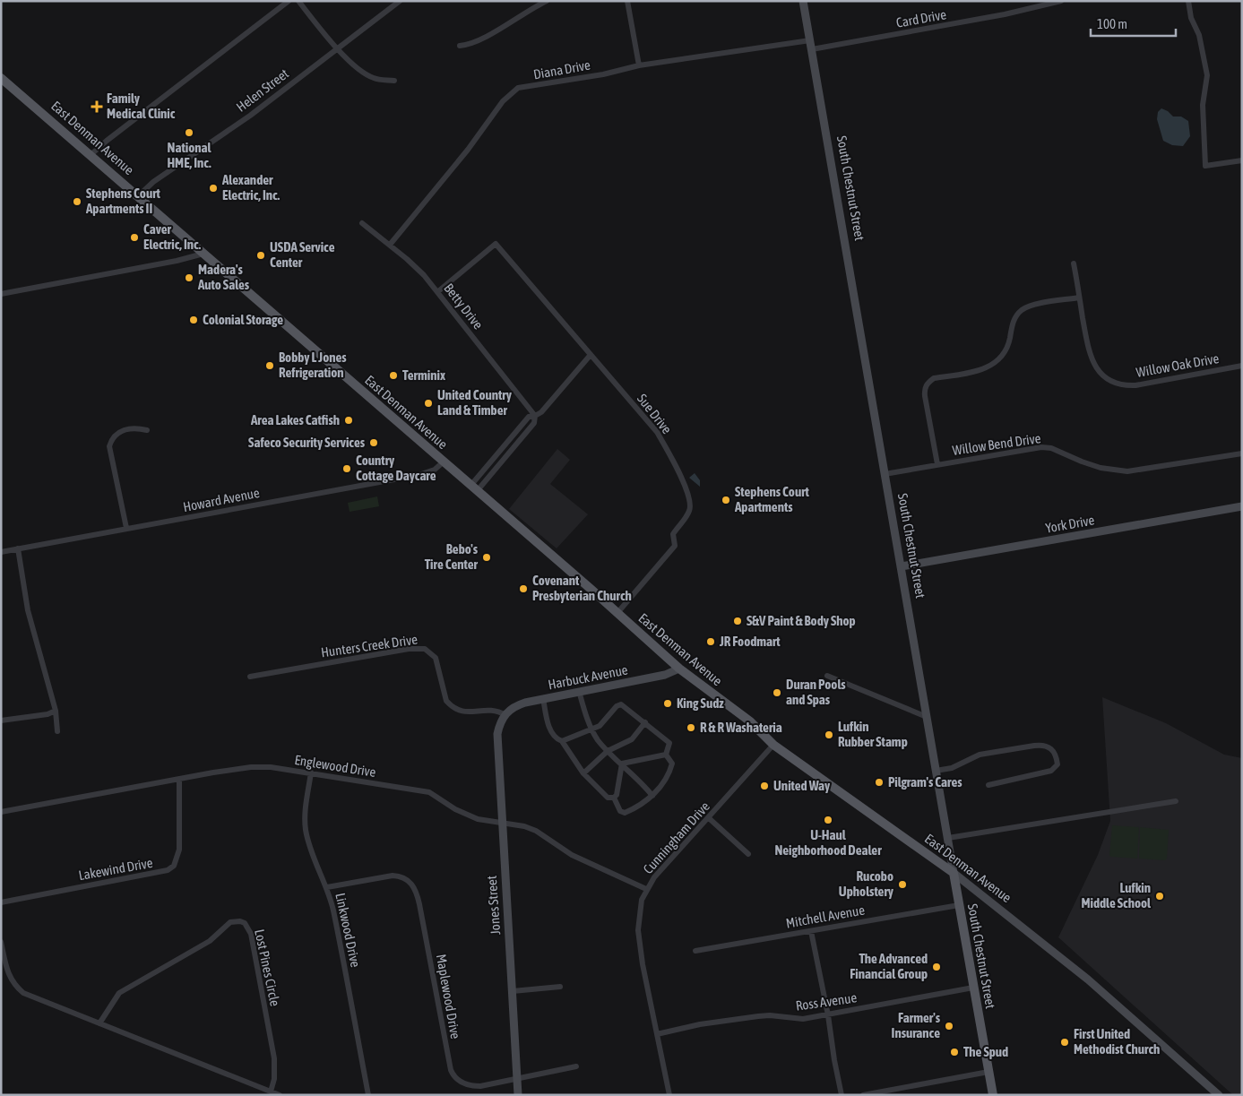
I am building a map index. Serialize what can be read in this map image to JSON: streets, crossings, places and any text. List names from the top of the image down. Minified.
{"streets":{"main road":["East Denman Avenue","South Chestnut Street","York Drive","Harbuck Avenue","Jones Street"],"street":["Card Drive","Diana Drive","Helen Street","Betty Drive","Willow Oak Drive","Sue Drive","Willow Bend Drive","Howard Avenue","Hunters Creek Drive","Englewood Drive","Cunningham Drive","Lakewind Drive","Mitchell Avenue","Linkwood Drive","Lost Pines Circle","Maplewood Drive","Ross Avenue"]},"crossings":[["Card Drive","South Chestnut Street"],["Diana Drive","South Chestnut Street"],["Diana Drive","Betty Drive"],["Helen Street","East Denman Avenue"],["East Denman Avenue","South Chestnut Street"],["East Denman Avenue","Sue Drive"],["East Denman Avenue","Howard Avenue"],["East Denman Avenue","Harbuck Avenue"],["East Denman Avenue","Cunningham Drive"],["South Chestnut Street","Willow Bend Drive"],["South Chestnut Street","York Drive"],["South Chestnut Street","Mitchell Avenue"],["South Chestnut Street","Ross Avenue"],["Betty Drive","Sue Drive"],["Hunters Creek Drive","Harbuck Avenue"],["Hunters Creek Drive","Jones Street"],["Harbuck Avenue","Jones Street"],["Englewood Drive","Cunningham Drive"],["Englewood Drive","Lakewind Drive"],["Englewood Drive","Jones Street"],["Englewood Drive","Linkwood Drive"],["Cunningham Drive","Ross Avenue"],["Jones Street","Maplewood Drive"],["Linkwood Drive","Maplewood Drive"]],"places":{"health":["Family Medical Clinic"],"other":["National HME, Inc.","Alexander Electric, Inc.","Stephens Court Apartments II","Caver Electric, Inc.","USDA Service Center","Madera's Auto Sales","Colonial Storage","Bobby L Jones Refrigeration","Terminix","United Country Land & Timber","Area Lakes Catfish","Safeco Security Services","Country Cottage Daycare","Stephens Court Apartments","Bebo's Tire Center","Covenant Presbyterian Church","S&V Paint & Body Shop","JR Foodmart","Duran Pools and Spas","King Sudz","R & R Washateria","Lufkin Rubber Stamp","Pilgram's Cares","United Way","U-Haul Neighborhood Dealer","Rucobo Upholstery","Lufkin Middle School","The Advanced Financial Group","Farmer's Insurance","First United Methodist Church","The Spud"]},"scale_bar":"100 m"}
